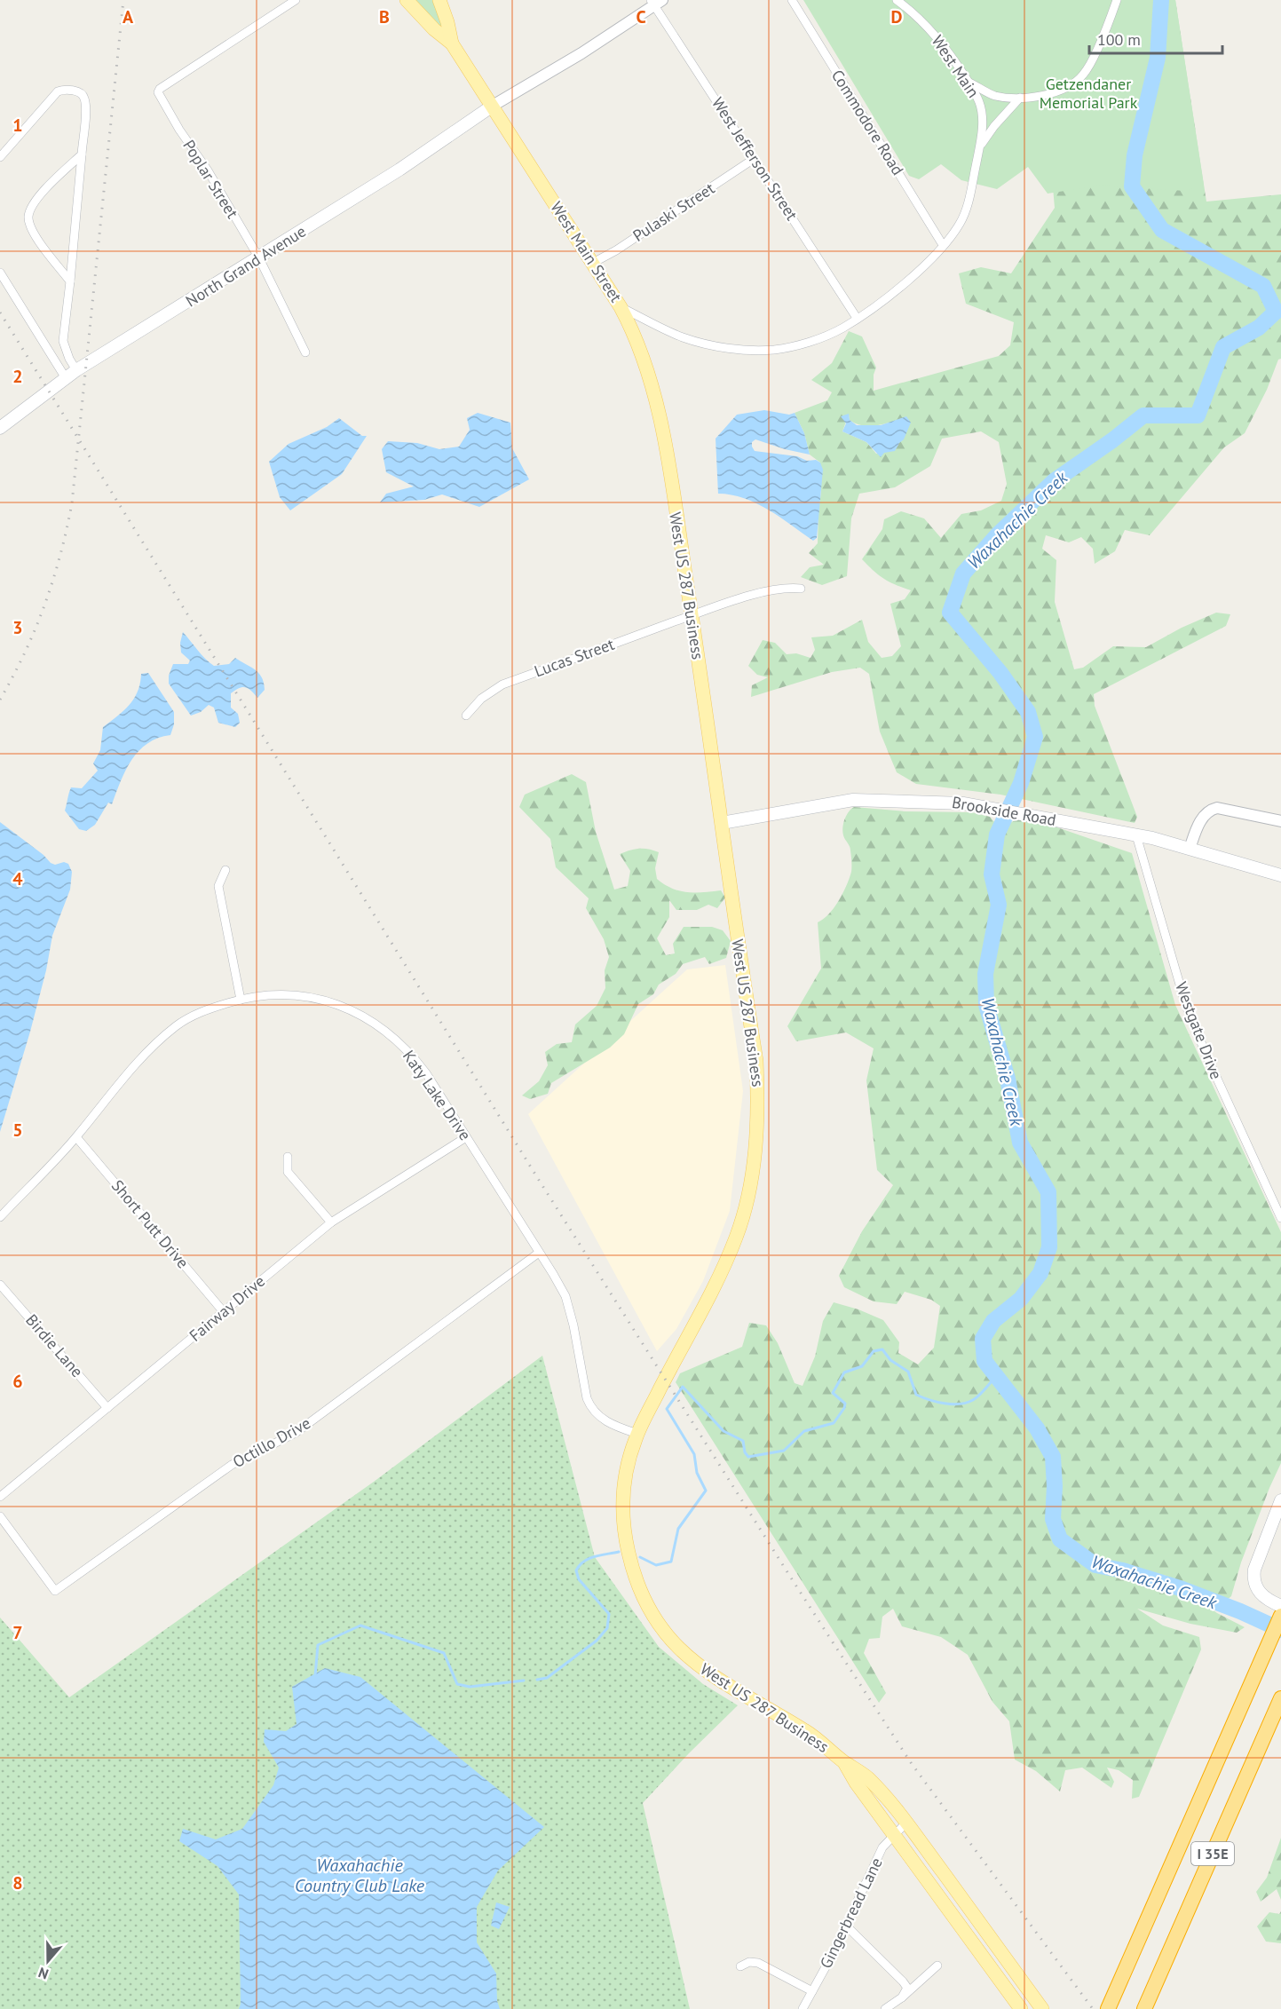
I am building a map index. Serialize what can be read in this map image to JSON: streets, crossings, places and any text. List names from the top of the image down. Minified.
{"streets":{"highway":["I 35E"],"main road":["West Main Street","North Grand Avenue","West US 287 Business","Brookside Road"],"street":["West Main","Commodore Road","West Jefferson Street","Poplar Street","Pulaski Street","Lucas Street","Westgate Drive","Katy Lake Drive","Short Putt Drive","Fairway Drive","Birdie Lane","Octillo Drive","Gingerbread Lane"]},"crossings":[["West Main","West Main Street"],["Commodore Road","West Main Street"],["West Jefferson Street","Pulaski Street"],["West Jefferson Street","West Main Street"],["Poplar Street","North Grand Avenue"],["Pulaski Street","West Main Street"],["West Main Street","North Grand Avenue"],["West Main Street","West US 287 Business"],["West US 287 Business","Lucas Street"],["West US 287 Business","Brookside Road"],["West US 287 Business","Katy Lake Drive"],["West US 287 Business","Gingerbread Lane"],["Brookside Road","Westgate Drive"],["Katy Lake Drive","Short Putt Drive"],["Katy Lake Drive","Fairway Drive"],["Katy Lake Drive","Octillo Drive"],["Short Putt Drive","Fairway Drive"],["Fairway Drive","Birdie Lane"]],"water":["Waxahachie Creek","Waxahachie Country Club Lake"],"parks":["Getzendaner Memorial Park"],"scale_bar":"100 m","north":"bottom","grid":{"columns":["A","B","C","D"],"rows":["1","2","3","4","5","6","7","8"]}}
